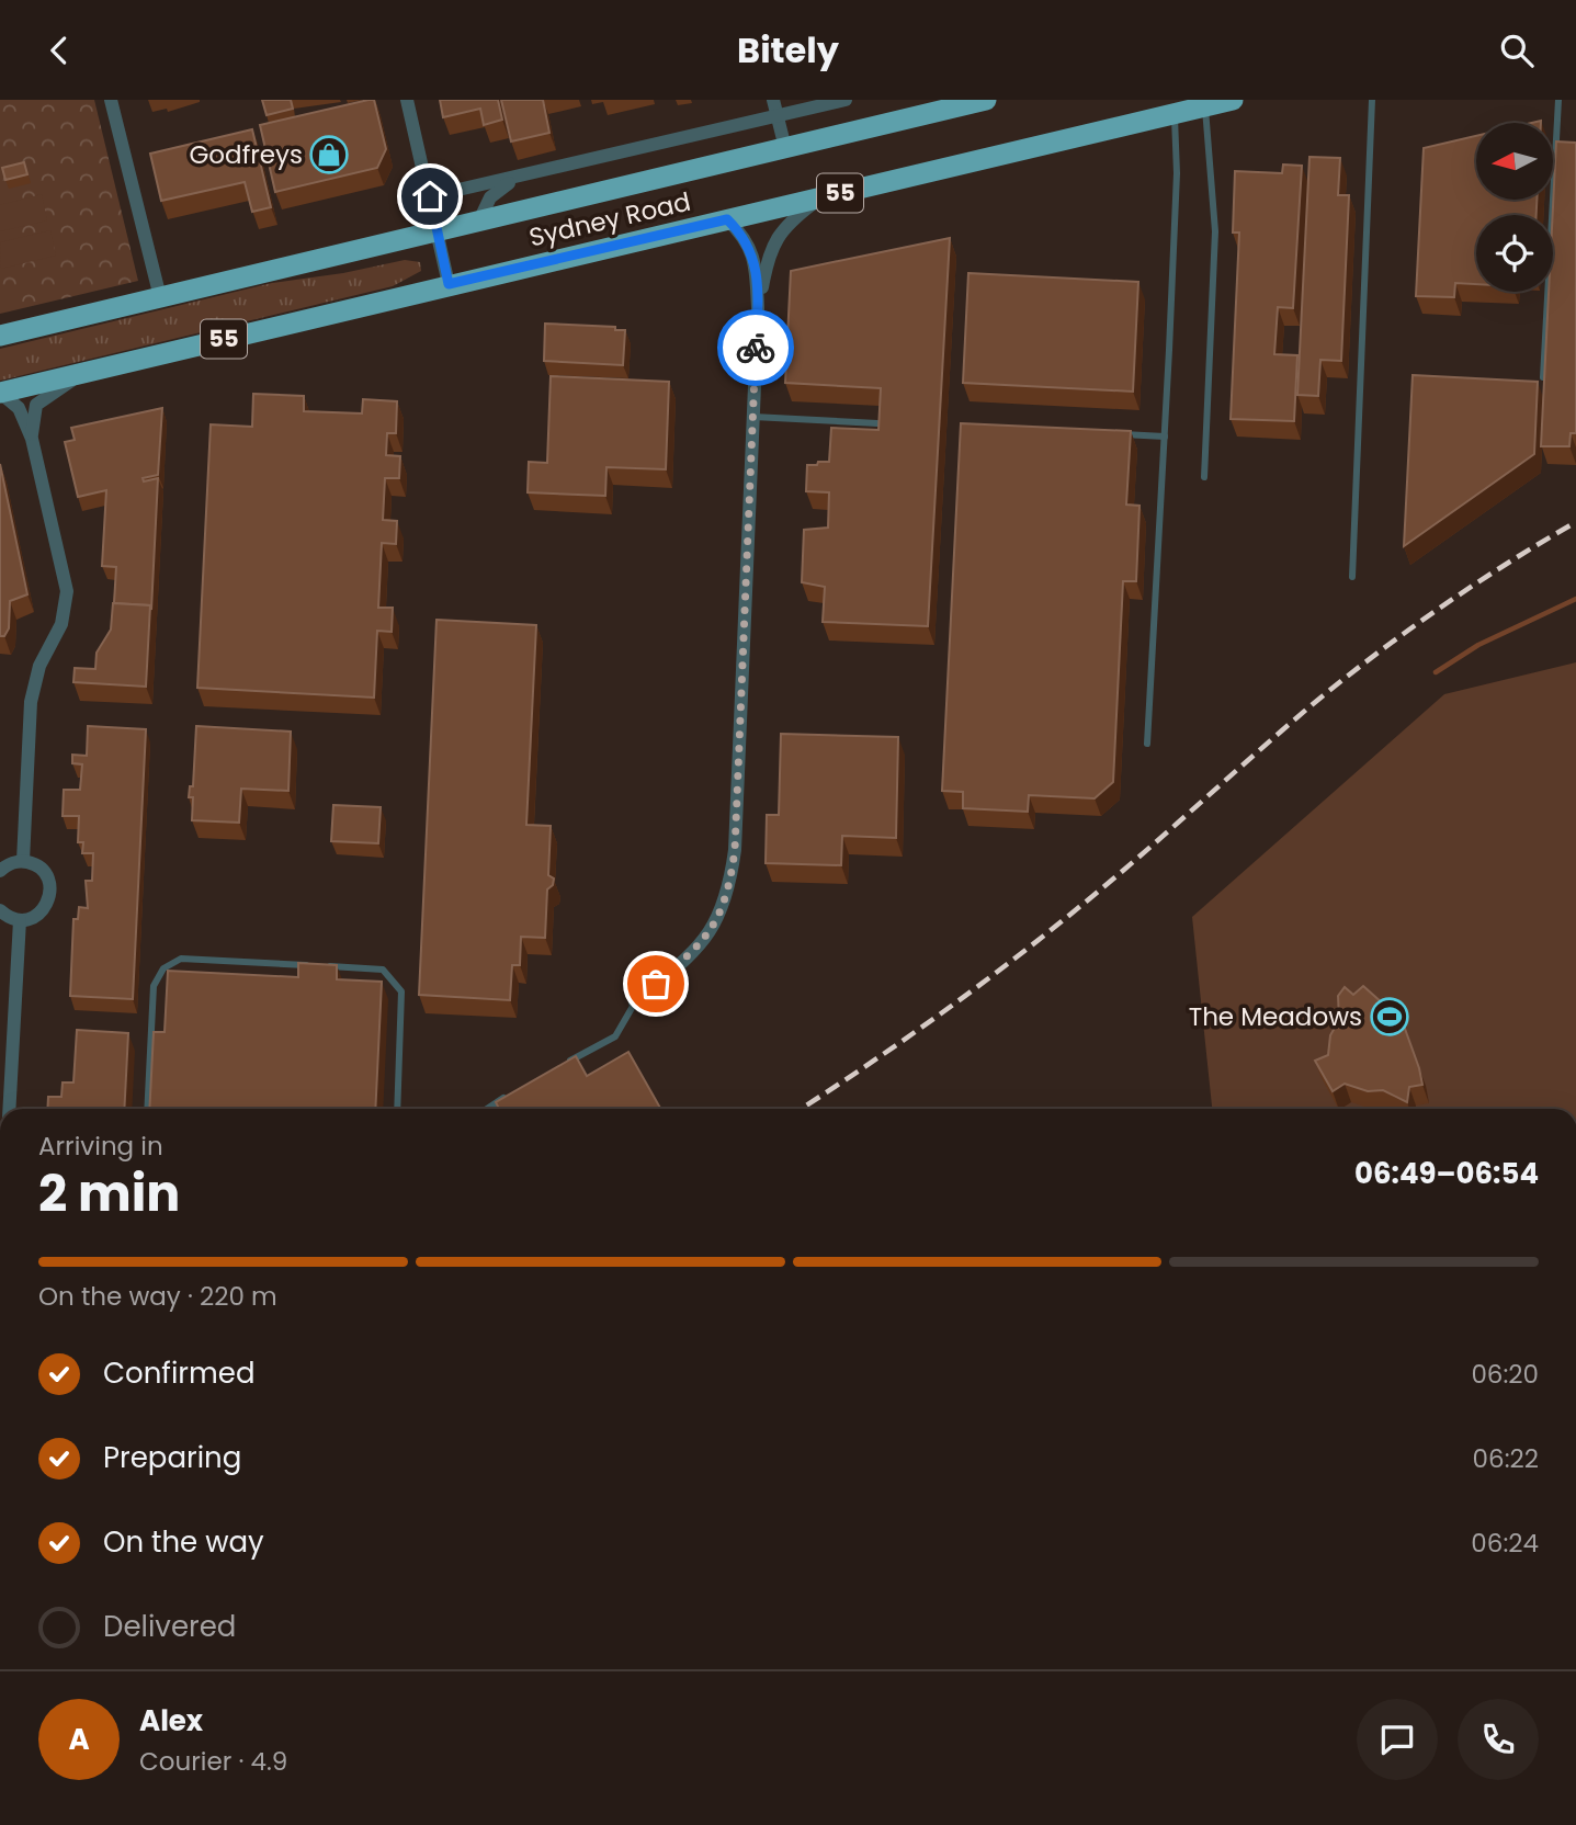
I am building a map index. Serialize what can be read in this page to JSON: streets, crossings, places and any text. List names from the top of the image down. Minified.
{"streets":{"highway":["55","Sydney Road"]},"places":{"shop":["Godfreys"],"sports":["The Meadows"]},"north":"left","page":{"header":"Bitely","heading":["2 min","Arriving in","06:49–06:54"],"panel":["Alex","Courier · 4.9"],"bar":"On the way · 220 m","list":[["Confirmed","06:20"],["Preparing","06:22"],["On the way","06:24"],"Delivered"],"round":"A"}}
